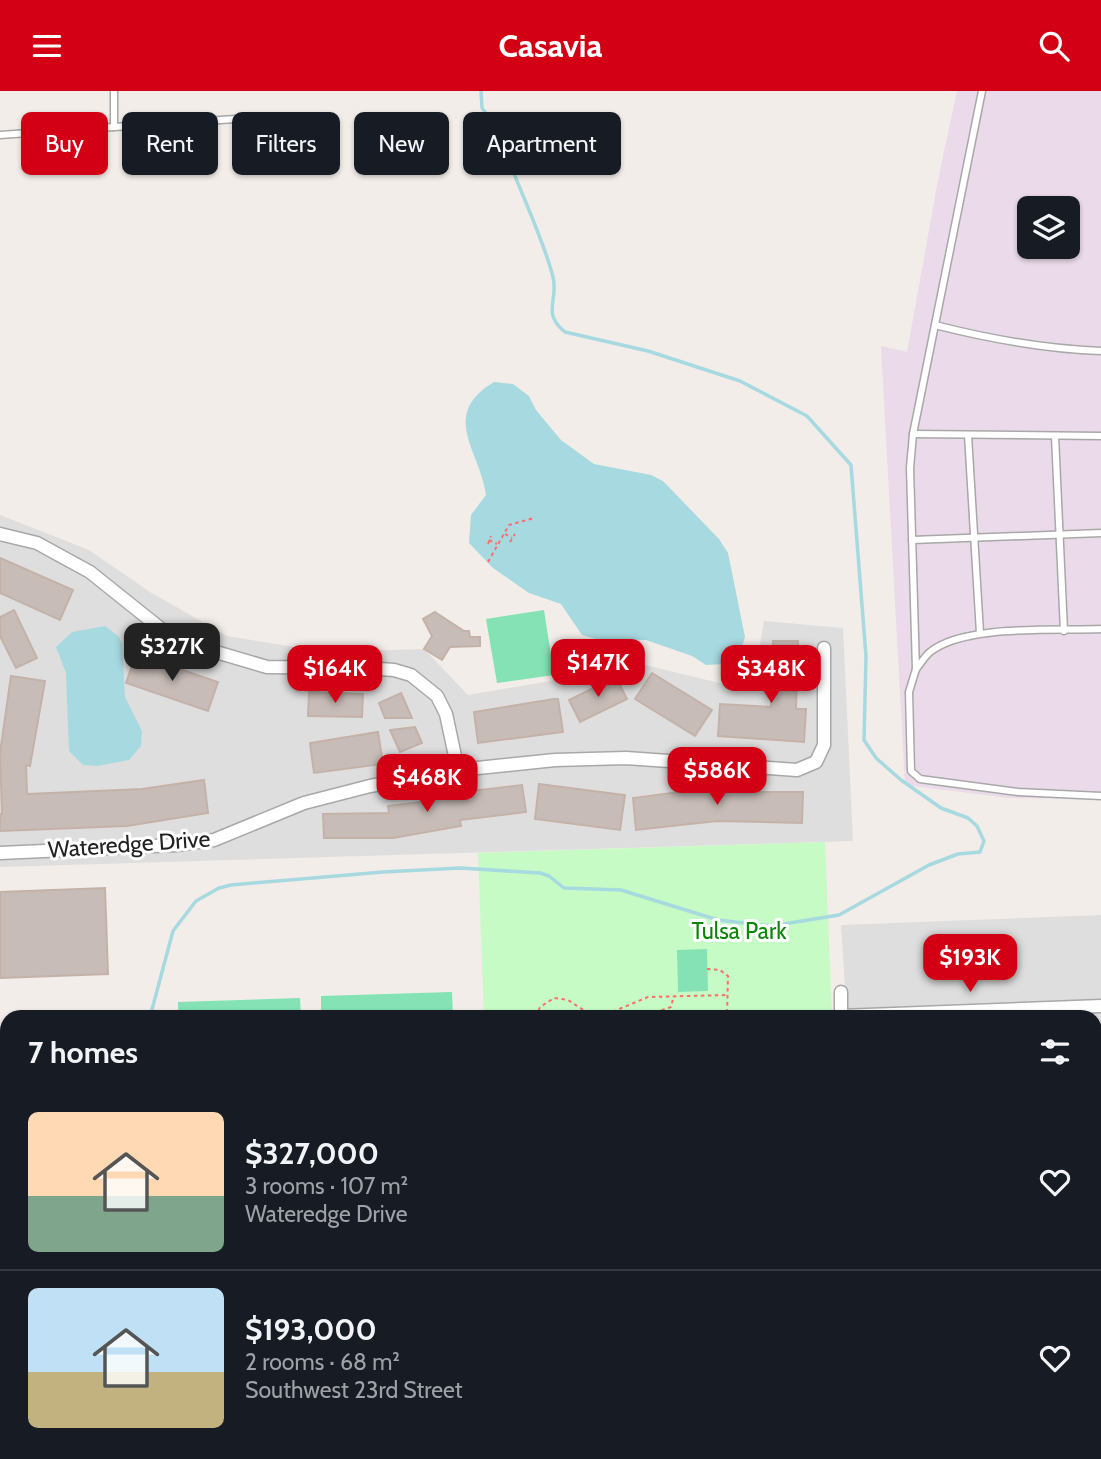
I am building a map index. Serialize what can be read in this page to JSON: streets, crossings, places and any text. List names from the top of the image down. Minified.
{"streets":{"street":["Wateredge Drive"]},"parks":["Tulsa Park"],"page":{"header":"Casavia","chip":["Buy","Rent","Filters","New","Apartment"],"price":["$327K","$147K","$164K","$348K","$586K","$468K","$193K"],"heading":"7 homes","list":[{"name":"$327,000","note":"3 rooms · 107 m² · Wateredge Drive"},{"name":"$193,000","note":"2 rooms · 68 m² · Southwest 23rd Street"}]}}
